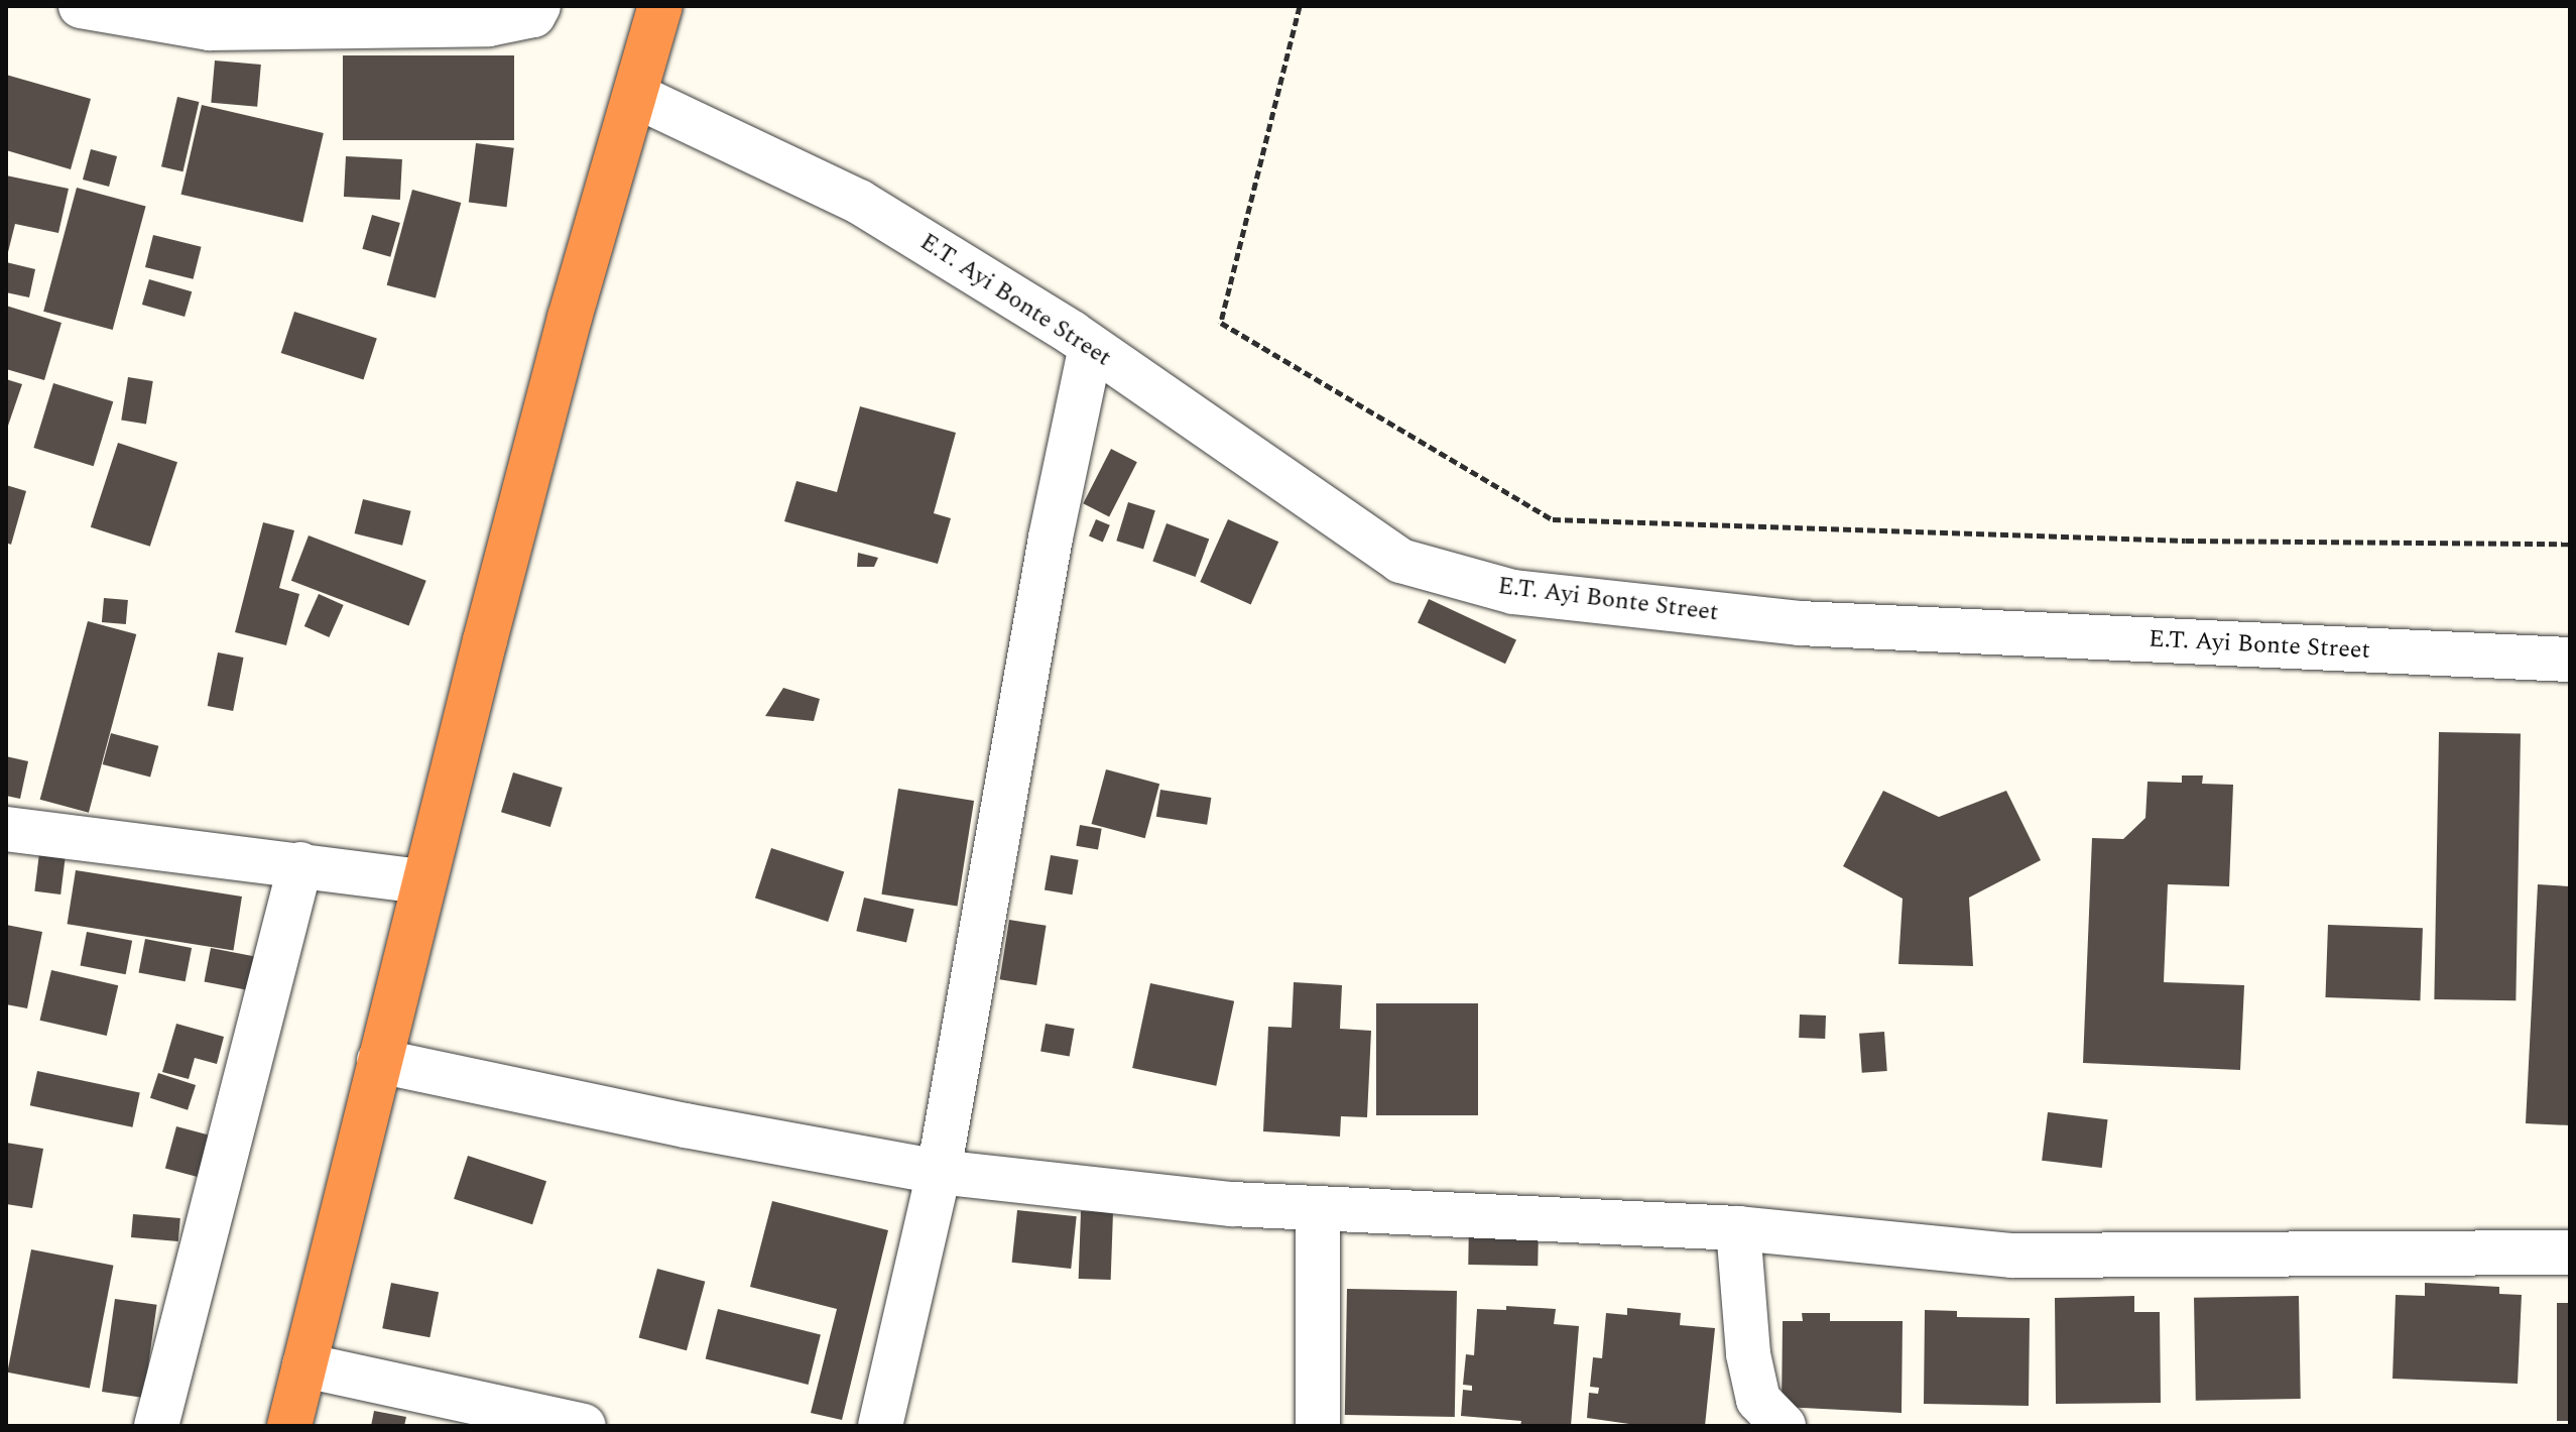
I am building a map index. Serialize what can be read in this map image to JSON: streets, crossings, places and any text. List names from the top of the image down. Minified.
{"streets":{"street":["E.T. Ayi Bonte Street"]}}
